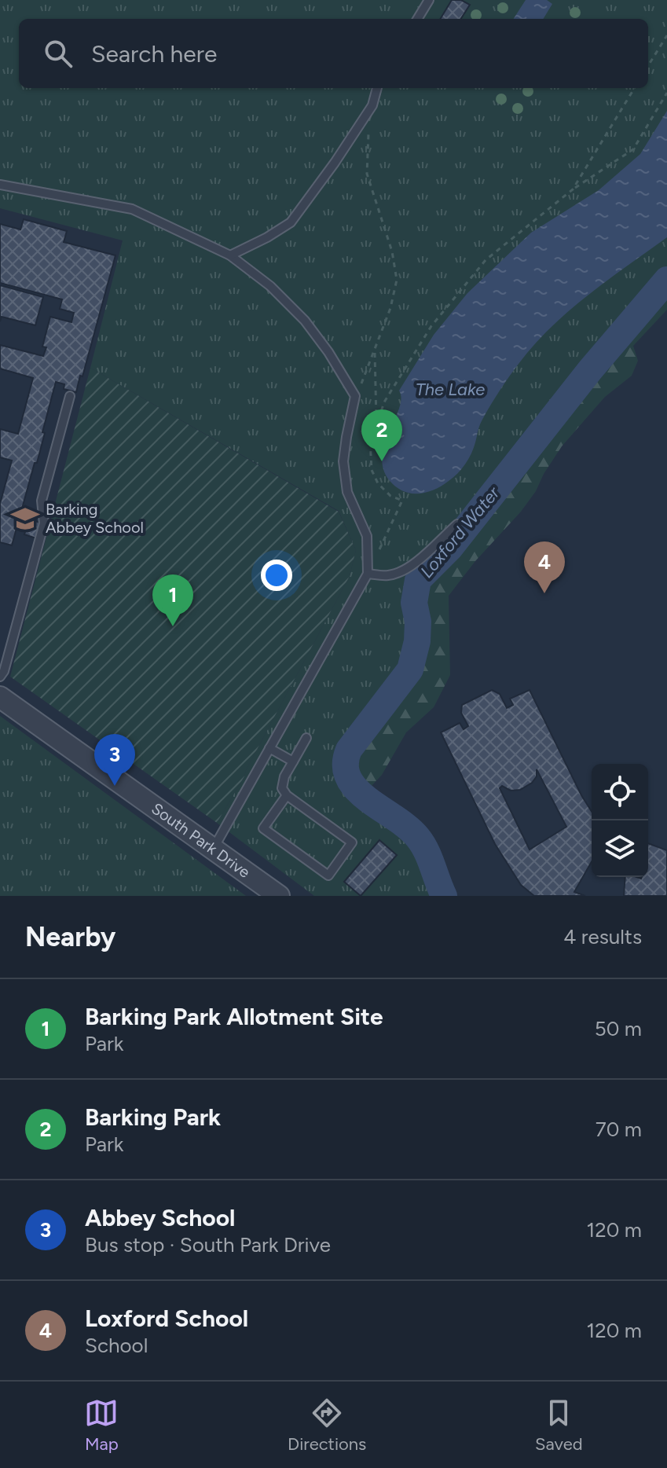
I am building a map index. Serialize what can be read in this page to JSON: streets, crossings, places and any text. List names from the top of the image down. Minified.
{"streets":{"street":["South Park Drive"]},"water":["The Lake","Loxford Water"],"places":{"school or university":["Barking Abbey School"]},"page":{"search":"Search here","pins":["2","4","1","3"],"heading":["Nearby","4 results"],"list":[{"mark":"1","name":"Barking Park Allotment Site","note":"Park","value":"50 m"},{"mark":"2","name":"Barking Park","note":"Park","value":"70 m"},{"mark":"3","name":"Abbey School","note":"Bus stop · South Park Drive","value":"120 m"},{"mark":"4","name":"Loxford School","note":"School","value":"120 m"}],"nav":["Map","Directions","Saved"]}}
